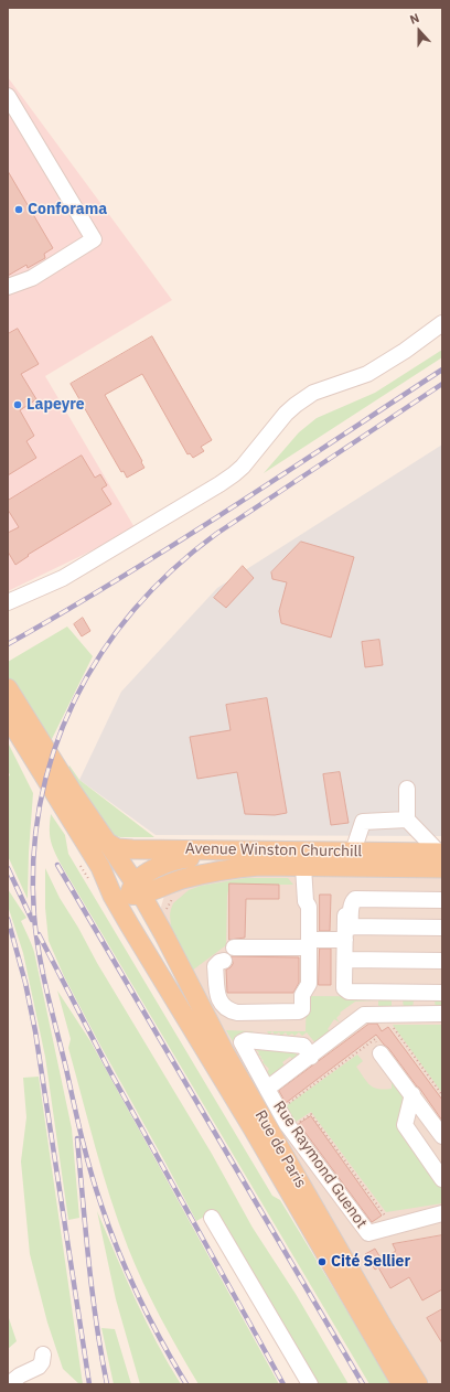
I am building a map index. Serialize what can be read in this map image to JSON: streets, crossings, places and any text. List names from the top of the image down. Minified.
{"streets":{"main road":["Avenue Winston Churchill","Rue de Paris"],"street":["Rue Raymond Guenot"]},"crossings":[["Avenue Winston Churchill","Rue de Paris"]],"places":["Conforama","Lapeyre","Cité Sellier"],"north":"top"}
